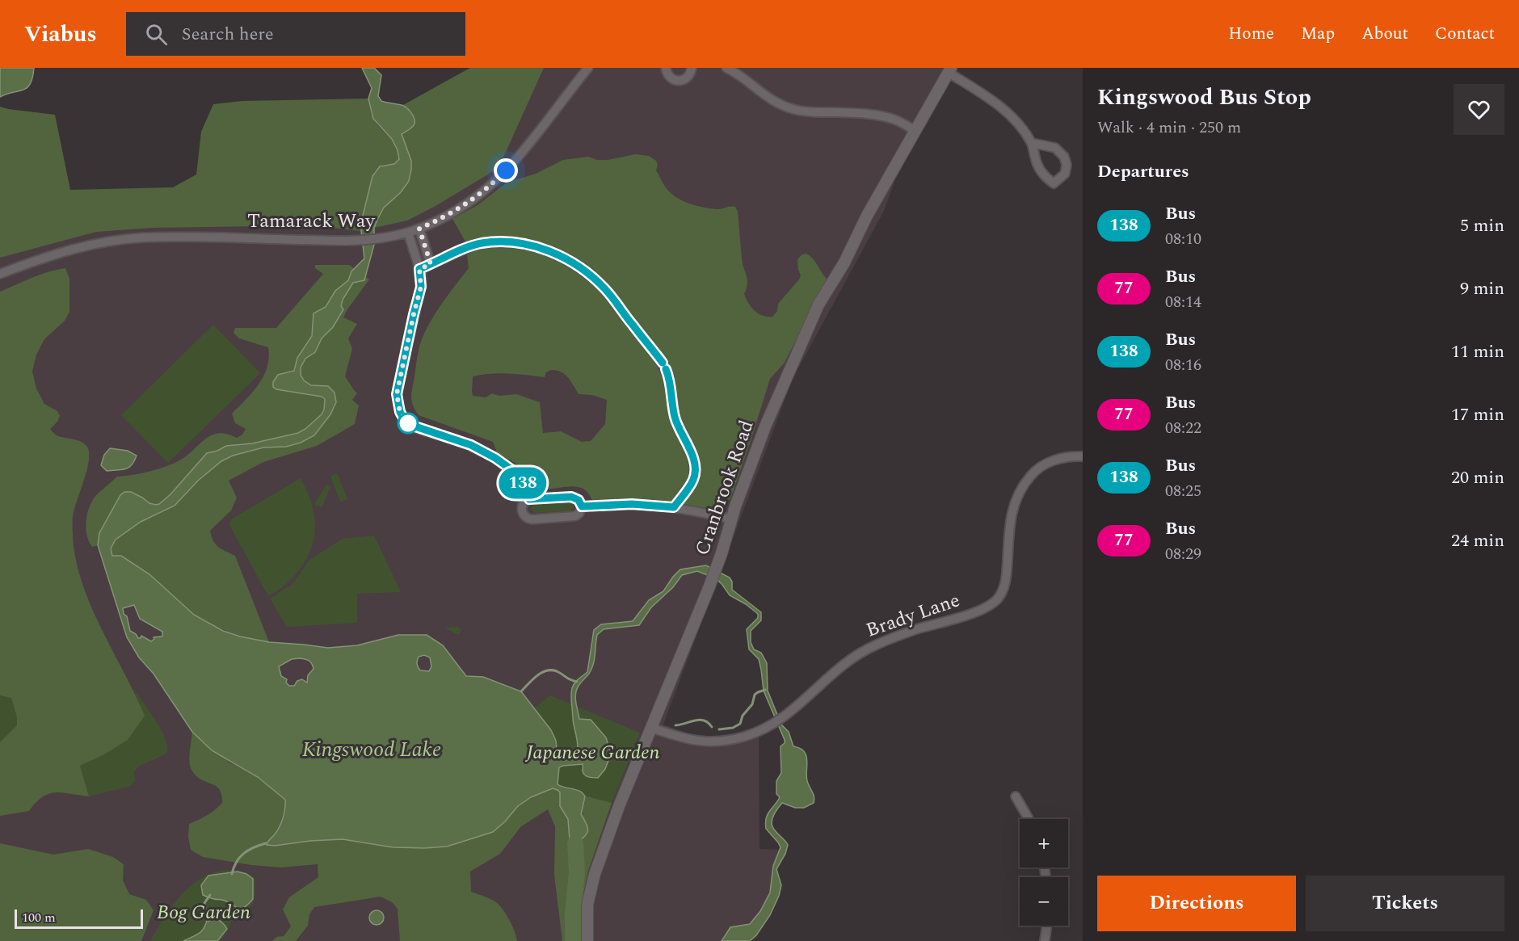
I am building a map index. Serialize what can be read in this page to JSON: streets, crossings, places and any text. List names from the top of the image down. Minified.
{"streets":{"street":["Tamarack Way","Cranbrook Road","Brady Lane"]},"crossings":[["Cranbrook Road","Brady Lane"]],"water":["Kingswood Lake"],"parks":["Japanese Garden","Bog Garden"],"lines":["bus line 138"],"scale_bar":"100 m","page":{"header":"Viabus","search":"Search here","nav":["Home","Map","About","Contact"],"on_map":"138","heading":[["Kingswood Bus Stop","Walk · 4 min · 250 m"],"Departures"],"list":[{"mark":"138","name":"Bus","note":"08:10","value":"5 min"},{"mark":"77","name":"Bus","note":"08:14","value":"9 min"},{"mark":"138","name":"Bus","note":"08:16","value":"11 min"},{"mark":"77","name":"Bus","note":"08:22","value":"17 min"},{"mark":"138","name":"Bus","note":"08:25","value":"20 min"},{"mark":"77","name":"Bus","note":"08:29","value":"24 min"}],"map_buttons":["+","−"],"buttons":["Directions","Tickets"],"scale":"100 m"}}
